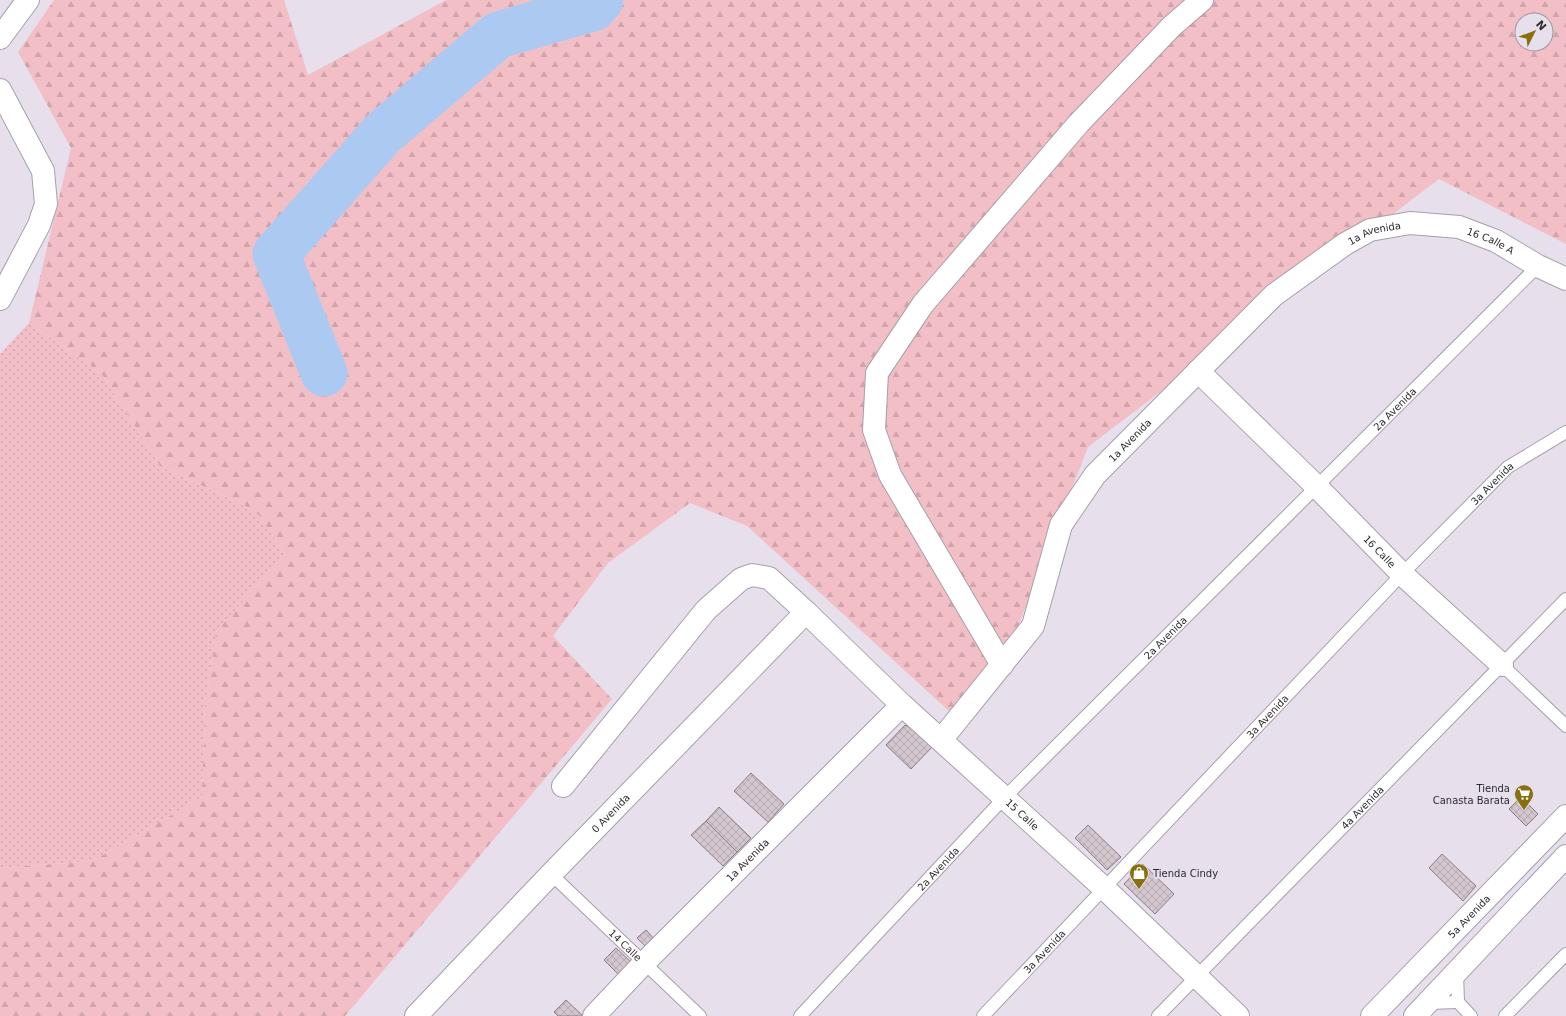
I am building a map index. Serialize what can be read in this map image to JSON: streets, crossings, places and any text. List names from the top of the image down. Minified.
{"streets":{"street":["1a Avenida","16 Calle A","16 Calle","0 Avenida","15 Calle","5a Avenida"],"lane":["2a Avenida","3a Avenida","4a Avenida","14 Calle"]},"crossings":[["1a Avenida","16 Calle A"],["1a Avenida","16 Calle"],["1a Avenida","15 Calle"],["1a Avenida","14 Calle"],["16 Calle A","2a Avenida"],["2a Avenida","16 Calle"],["2a Avenida","15 Calle"],["3a Avenida","16 Calle"],["3a Avenida","15 Calle"],["16 Calle","4a Avenida"],["4a Avenida","15 Calle"],["0 Avenida","15 Calle"],["0 Avenida","14 Calle"]],"places":{"supermarket":["Tienda Canasta Barata"],"shop":["Tienda Cindy"]},"north":"top right"}
